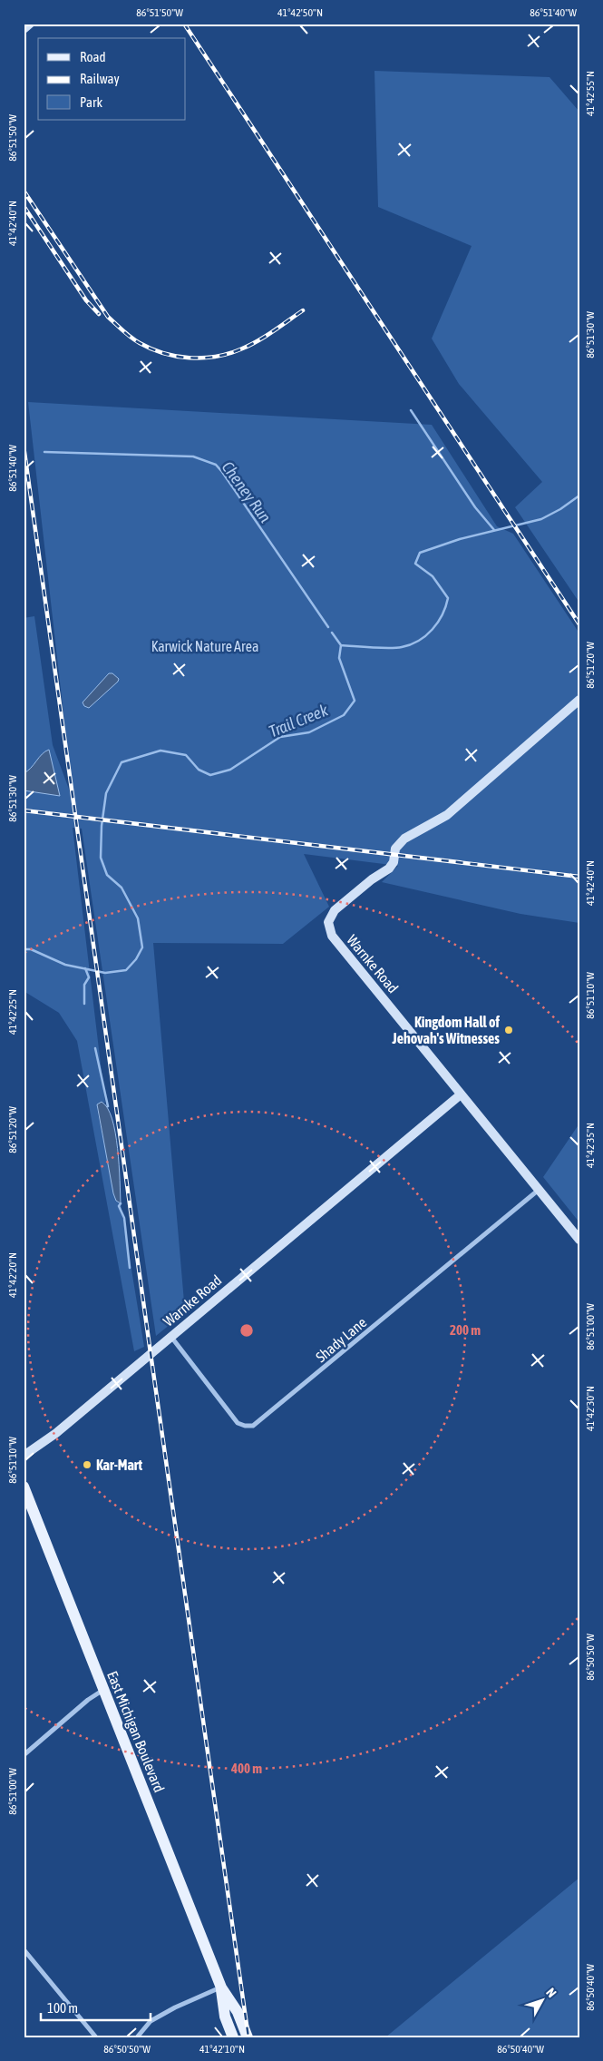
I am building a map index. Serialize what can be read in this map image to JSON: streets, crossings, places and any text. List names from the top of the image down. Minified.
{"streets":{"main road":["East Michigan Boulevard"],"street":["Warnke Road","Shady Lane"]},"crossings":[["Warnke Road","Shady Lane"]],"water":["Cheney Run","Trail Creek"],"parks":["Karwick Nature Area"],"places":["Kingdom Hall of Jehovah's Witnesses","Kar-Mart"],"legend":["Road","Railway","Park"],"scale_bar":"100 m","north":"top right","coordinates":["86°51'50\"W","41°42'50\"N","86°51'40\"W","41°42'55\"N","41°42'40\"N","86°51'30\"W","86°51'20\"W","86°51'10\"W","41°42'25\"N","41°42'35\"N","41°42'20\"N","86°51'00\"W","41°42'30\"N","86°50'50\"W","86°50'40\"W","41°42'10\"N"],"rings":["200 m","400 m"]}
